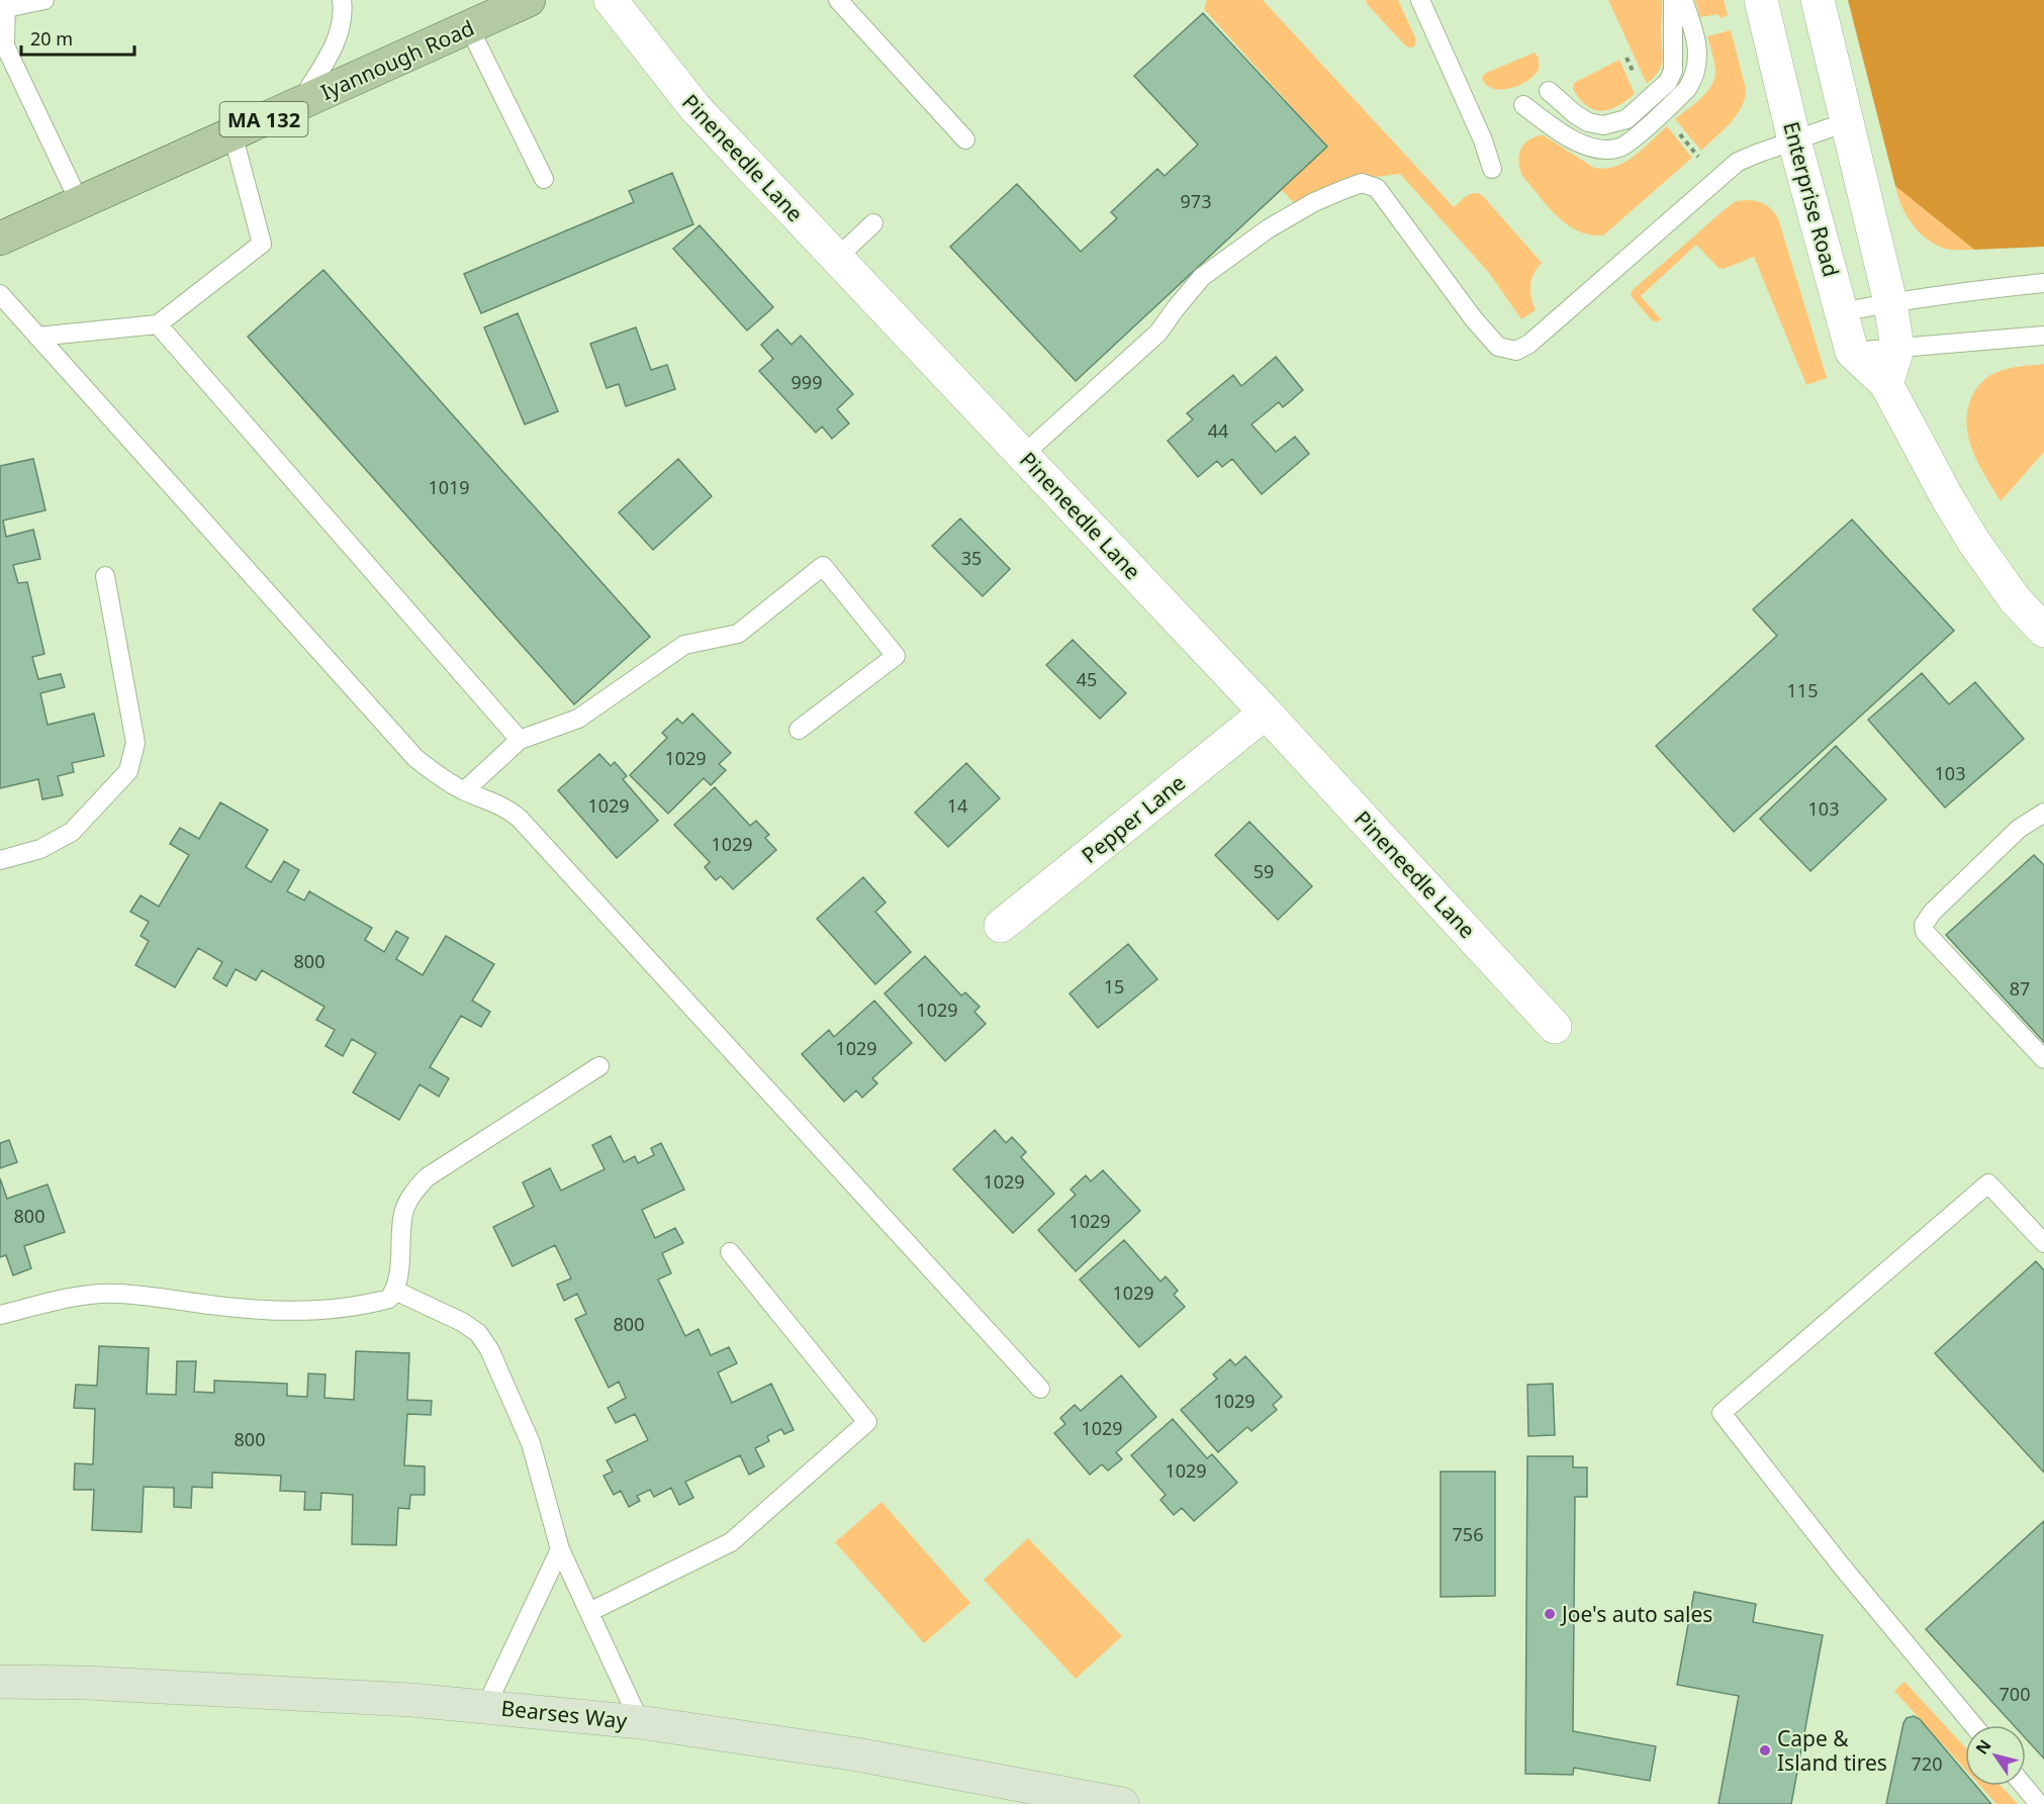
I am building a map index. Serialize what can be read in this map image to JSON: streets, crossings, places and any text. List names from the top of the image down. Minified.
{"streets":{"main road":["Iyannough Road","MA 132","Bearses Way"],"street":["Pineneedle Lane","Enterprise Road","Pepper Lane"]},"crossings":[["Pineneedle Lane","Pepper Lane"]],"places":["Joe's auto sales","Cape & Island tires"],"house_numbers":["973","999","44","1019","35","45","115","1029","103","1029","14","103","1029","59","800","15","87","1029","1029","1029","800","1029","1029","800","1029","1029","800","1029","756","700","720"],"scale_bar":"20 m","north":"top left"}
